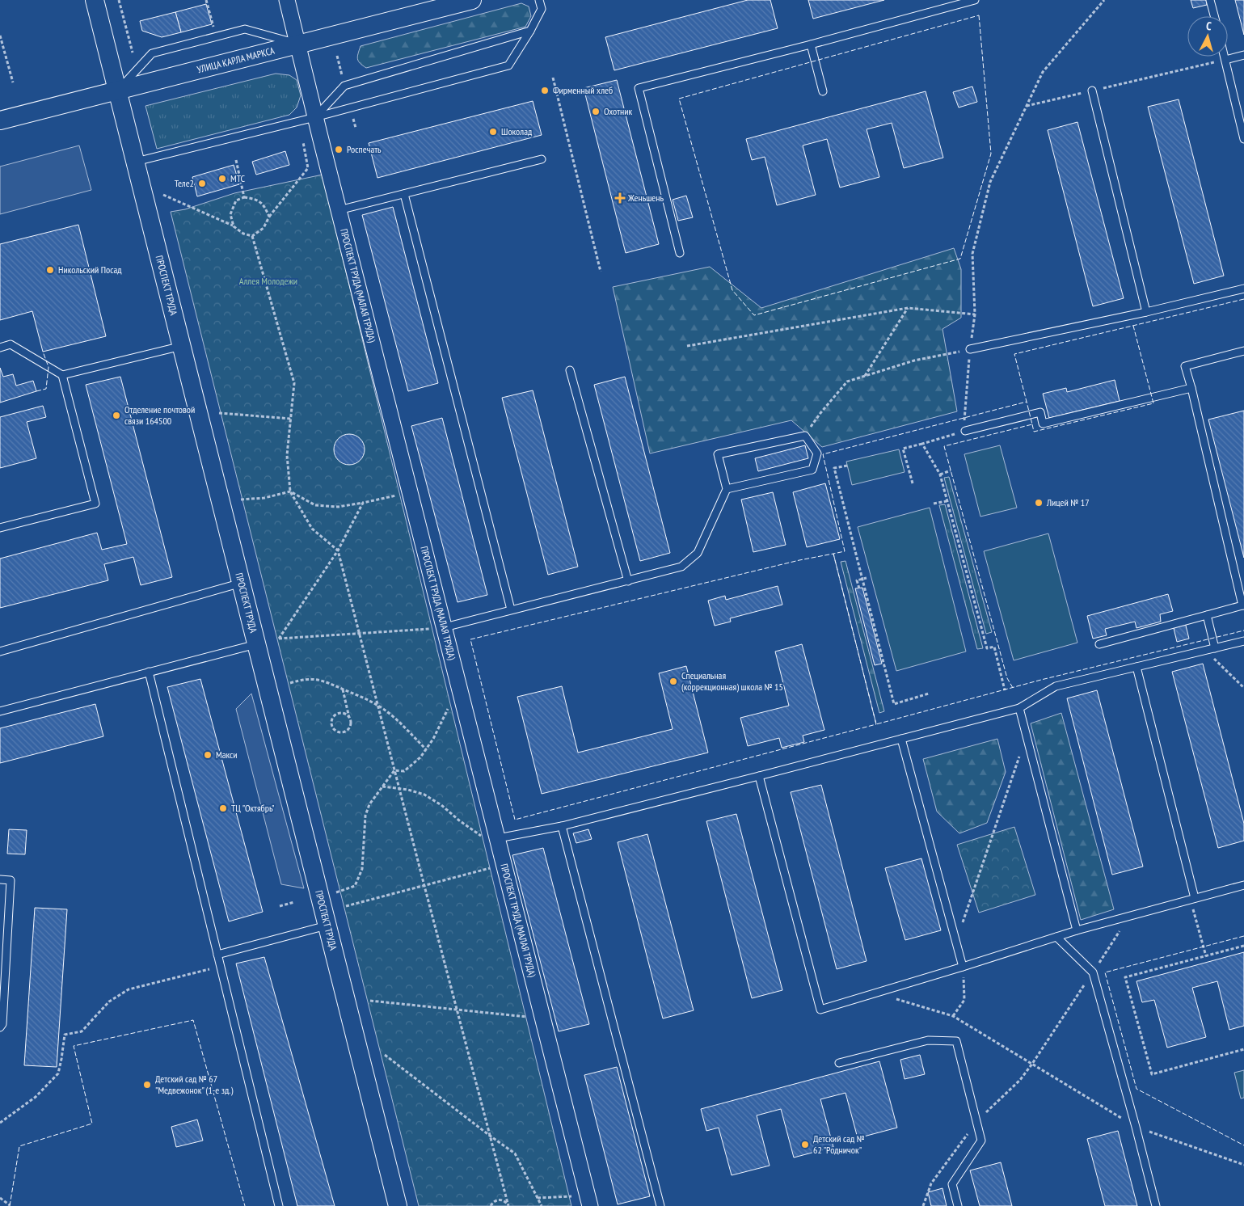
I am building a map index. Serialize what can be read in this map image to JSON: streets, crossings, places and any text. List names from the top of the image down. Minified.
{"streets":{"street":["УЛИЦА КАРЛА МАРКСА","ПРОСПЕКТ ТРУДА","ПРОСПЕКТ ТРУДА (МАЛАЯ ТРУДА)"]},"crossings":[["УЛИЦА КАРЛА МАРКСА","ПРОСПЕКТ ТРУДА"],["УЛИЦА КАРЛА МАРКСА","ПРОСПЕКТ ТРУДА (МАЛАЯ ТРУДА)"]],"parks":["Аллея Молодежи"],"places":{"other":["Фирменный хлеб","Охотник","Шоколад","Роспечать","МТС","Теле2","Никольский Посад","Отделение почтовой связи 164500","Лицей № 17","Специальная (коррекционная) школа № 15","Макси","ТЦ \"Октябрь\"","Детский сад № 67 \"Медвежонок\" (1-е зд.)","Детский сад № 62 \"Родничок\""],"health":["Женьшень"]},"north":"top"}
